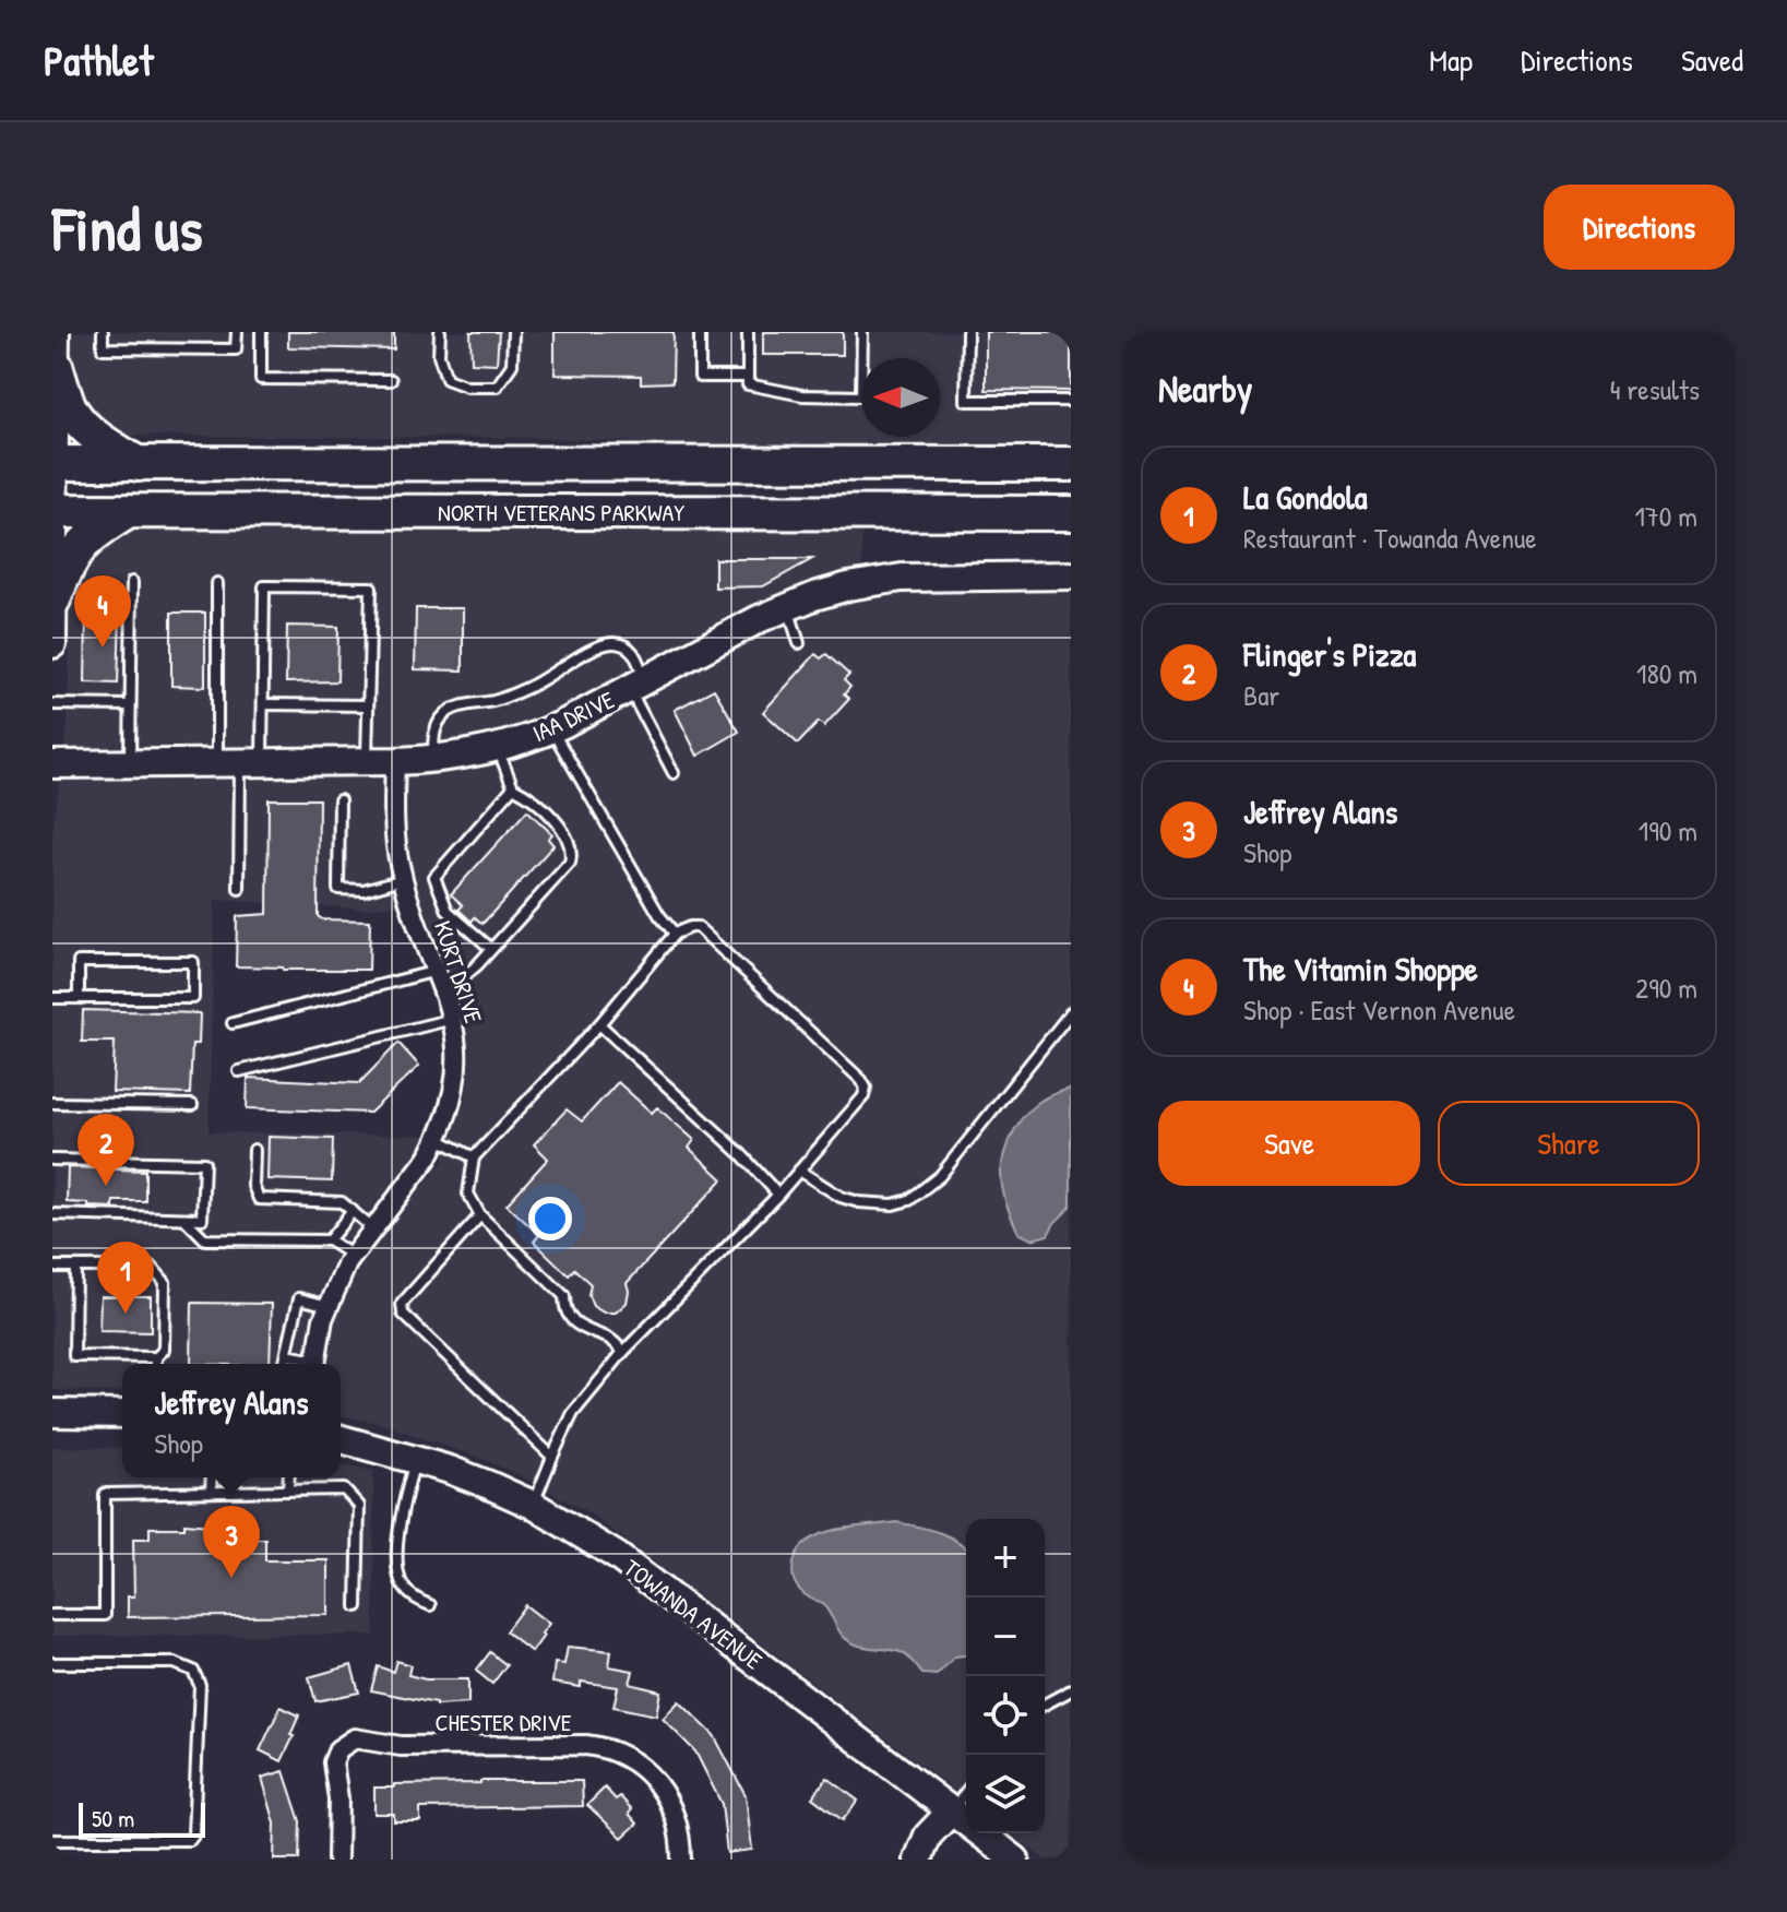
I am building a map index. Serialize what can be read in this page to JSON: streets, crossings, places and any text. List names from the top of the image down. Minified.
{"streets":{"highway":["NORTH VETERANS PARKWAY"],"main road":["IAA DRIVE","TOWANDA AVENUE"],"street":["KURT DRIVE","CHESTER DRIVE"]},"crossings":[["IAA DRIVE","KURT DRIVE"]],"scale_bar":"50 m","north":"left","page":{"header":"Pathlet","nav":["Map","Directions","Saved"],"buttons":["Directions",["Save","Share"]],"title":"Find us","heading":["Nearby","4 results"],"list":[{"mark":"1","name":"La Gondola","note":"Restaurant · Towanda Avenue","value":"170 m"},{"mark":"2","name":"Flinger's Pizza","note":"Bar","value":"180 m"},{"mark":"3","name":"Jeffrey Alans","note":"Shop","value":"190 m"},{"mark":"4","name":"The Vitamin Shoppe","note":"Shop · East Vernon Avenue","value":"290 m"}],"pins":["4","2","1","3"],"popup":["Jeffrey Alans","Shop"],"map_buttons":["+","−"],"scale":"50 m"}}
